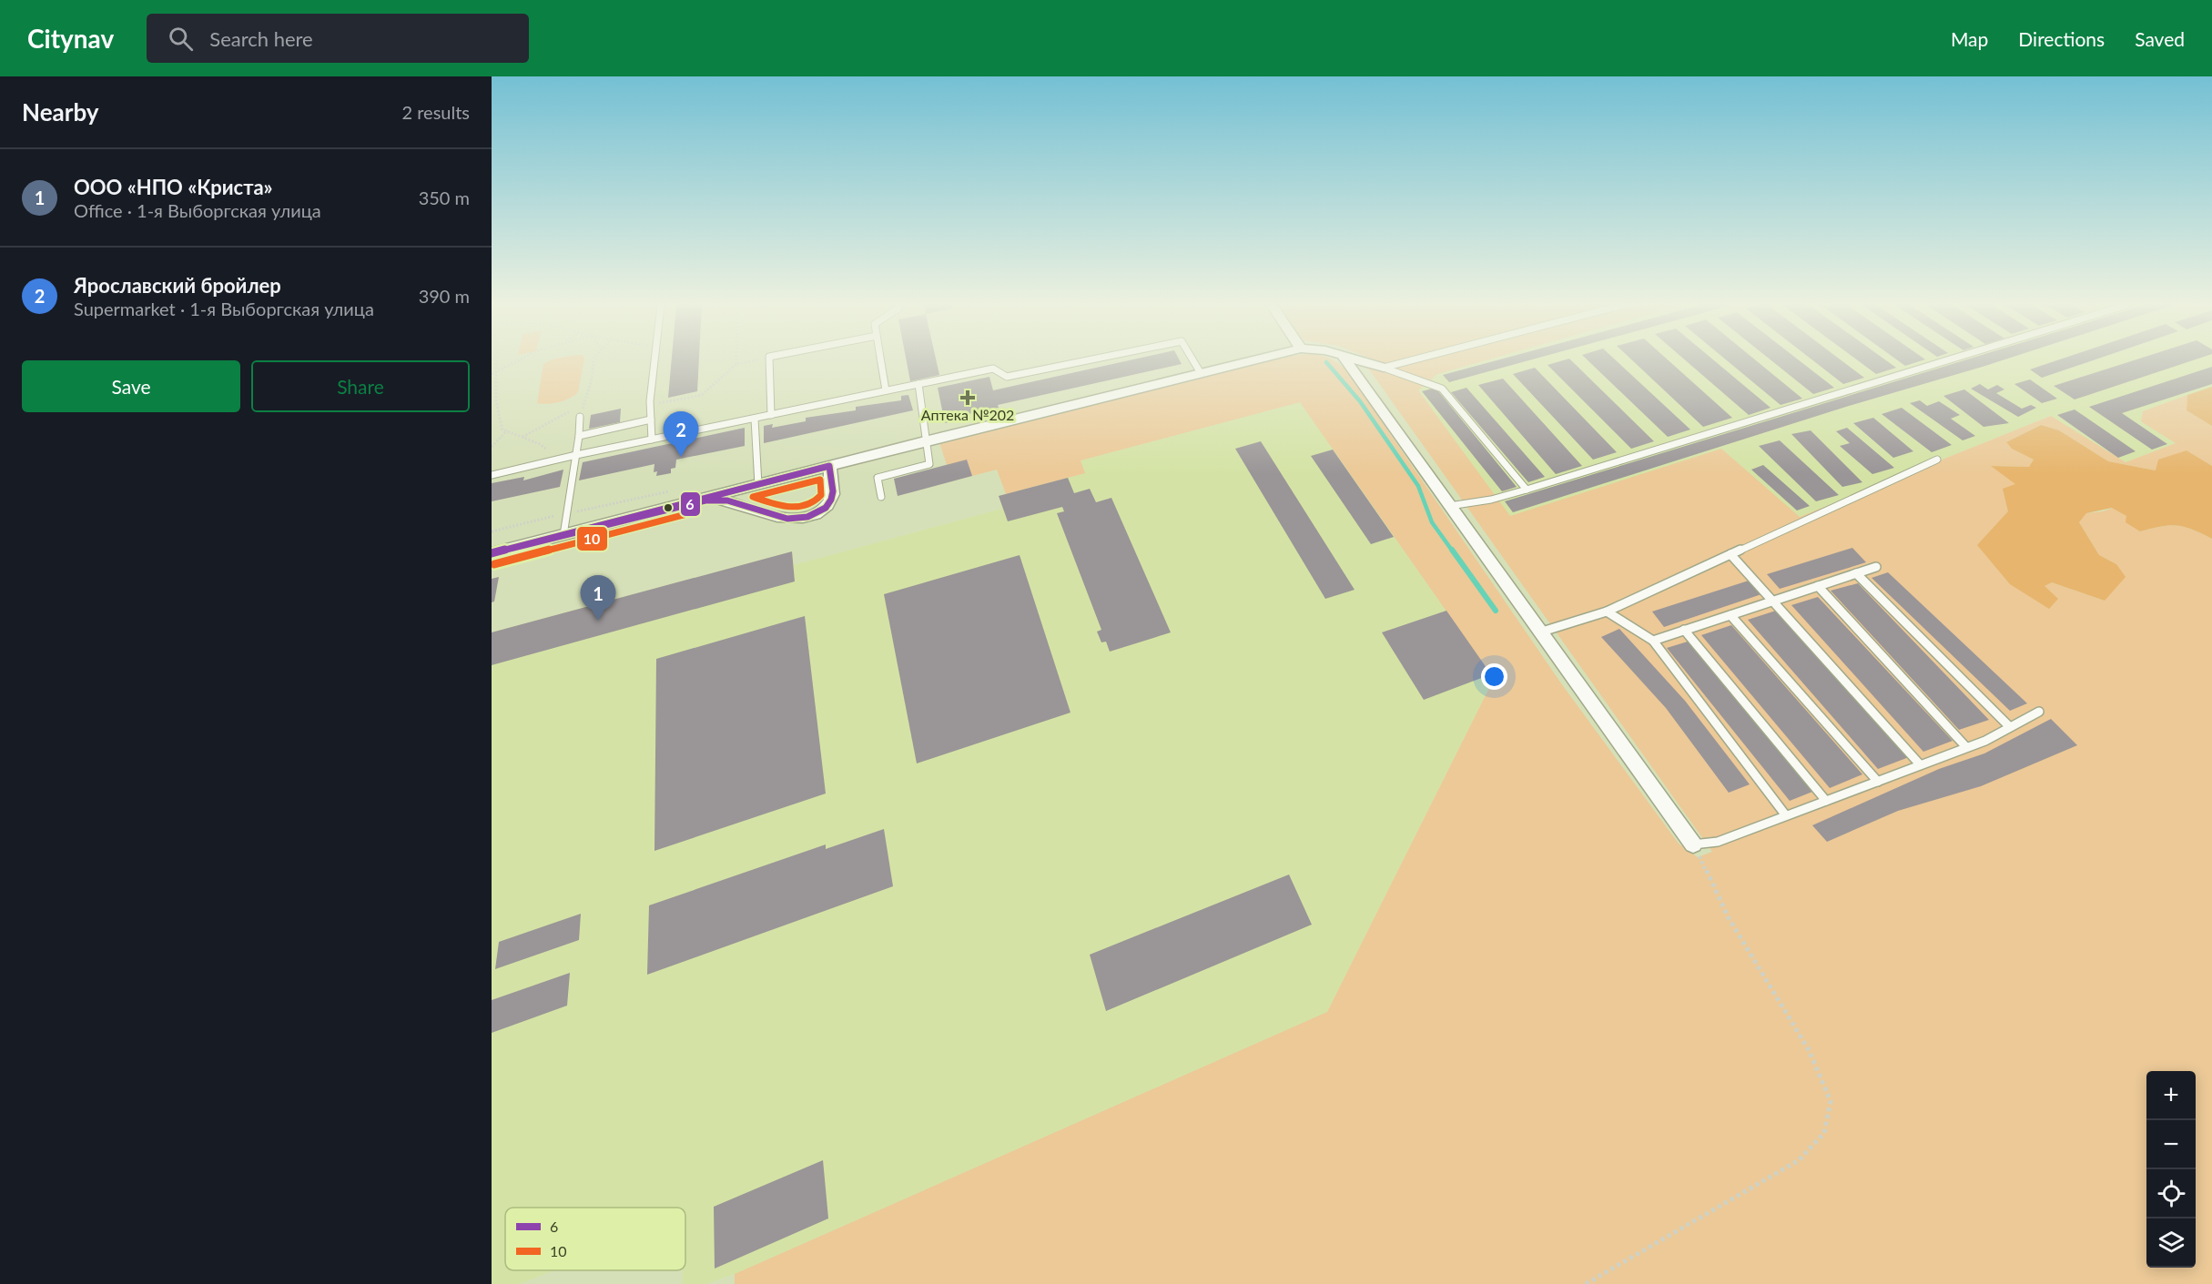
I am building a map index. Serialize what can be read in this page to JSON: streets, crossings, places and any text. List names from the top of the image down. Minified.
{"places":{"health":["Аптека №202"]},"lines":["transit line 6","transit line 10"],"legend":["6","10"],"page":{"header":"Citynav","search":"Search here","nav":["Map","Directions","Saved"],"heading":["Nearby","2 results"],"list":[{"mark":"1","name":"ООО «НПО «Криста»","note":"Office · 1-я Выборгская улица","value":"350 m"},{"mark":"2","name":"Ярославский бройлер","note":"Supermarket · 1-я Выборгская улица","value":"390 m"}],"buttons":["Save","Share"],"pins":["2","1"],"map_buttons":["+","−"]}}
